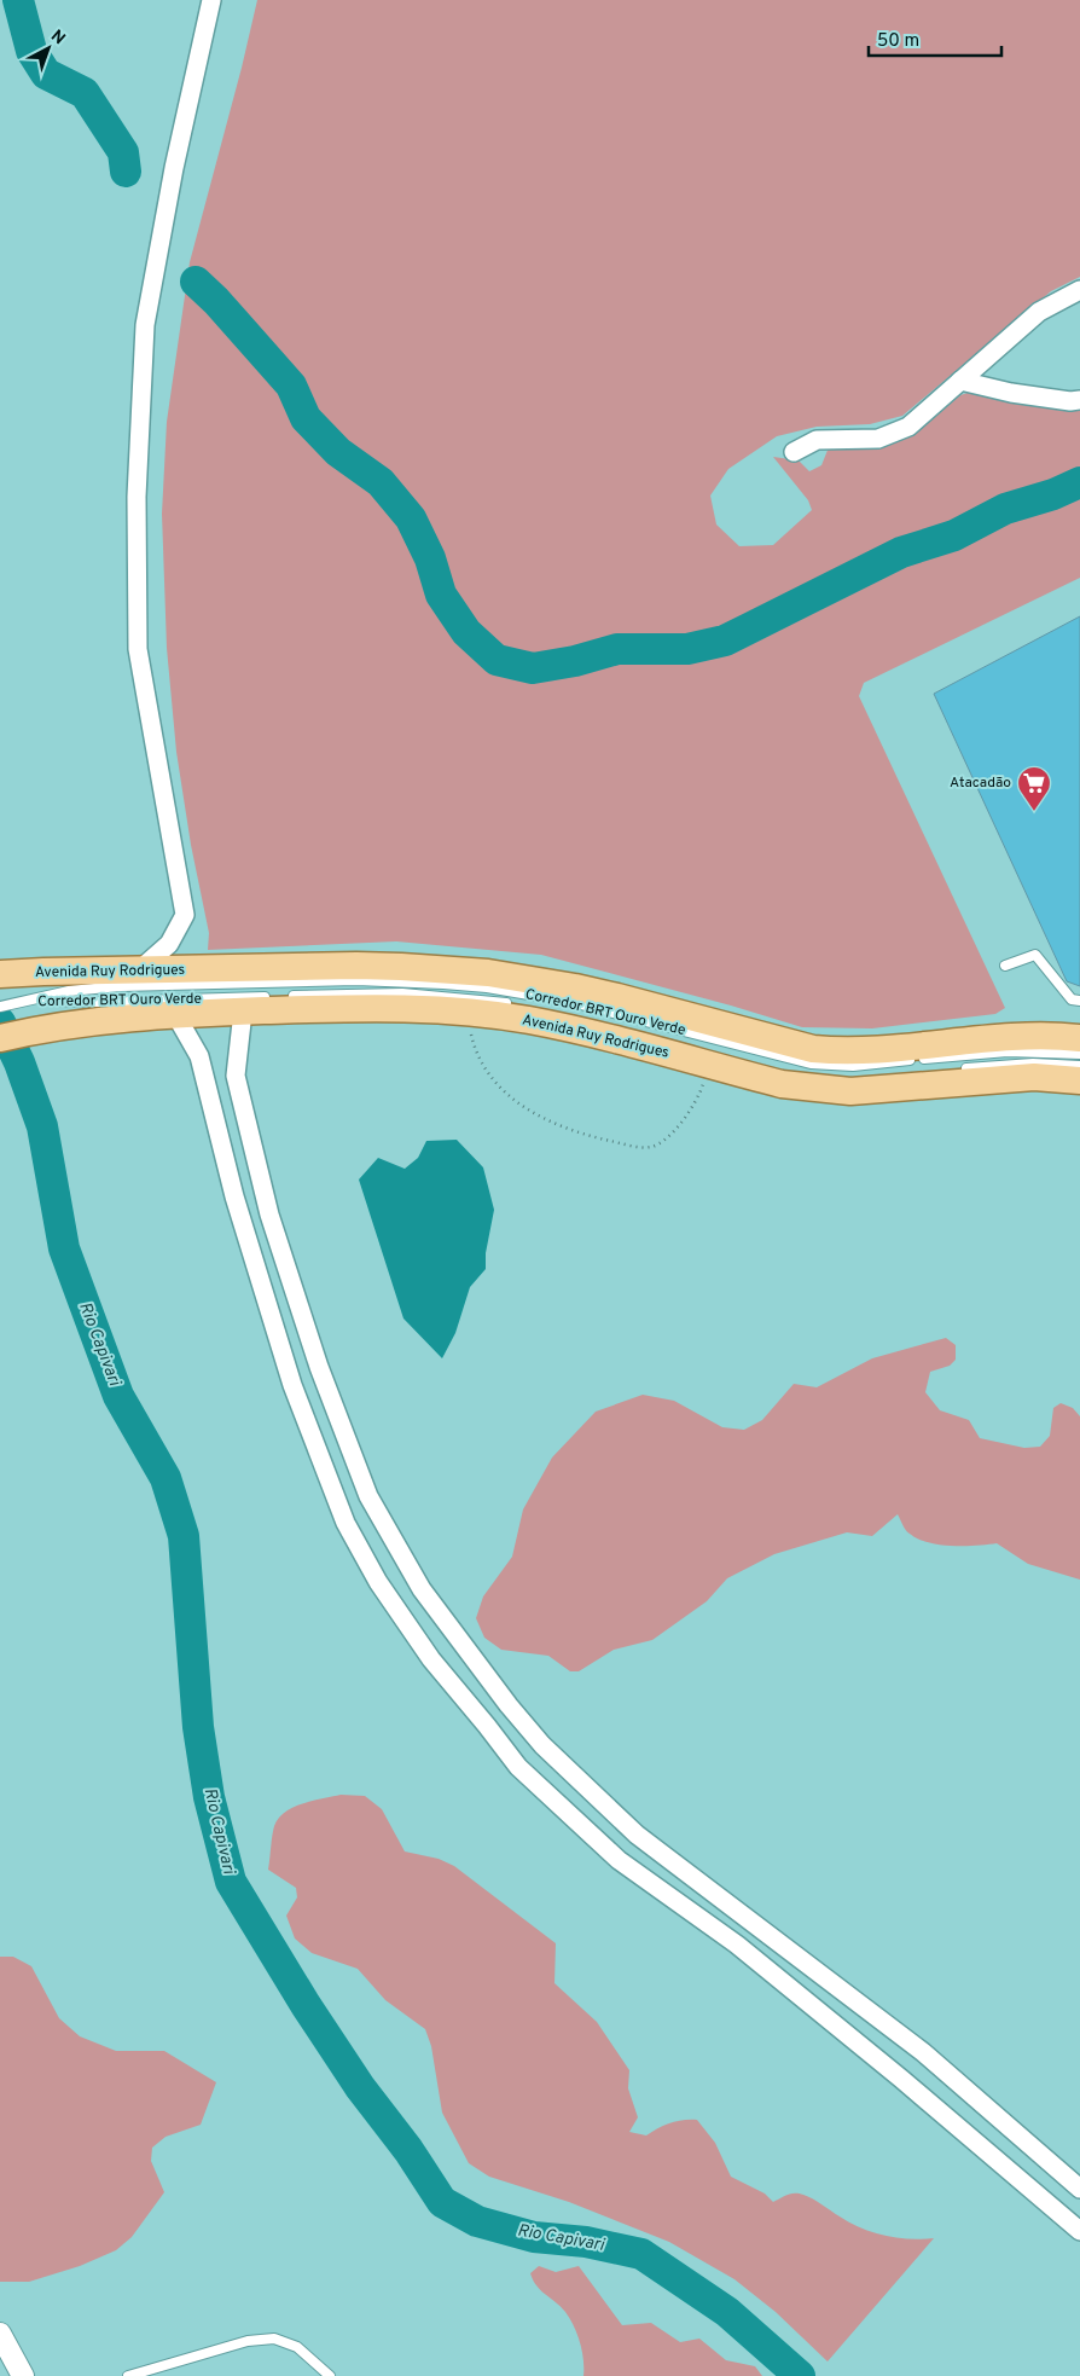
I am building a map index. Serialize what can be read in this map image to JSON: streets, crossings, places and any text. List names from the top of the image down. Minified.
{"streets":{"main road":["Avenida Ruy Rodrigues"],"lane":["Corredor BRT Ouro Verde"]},"water":["Rio Capivari"],"places":{"supermarket":["Atacadão"]},"scale_bar":"50 m","north":"top right"}
